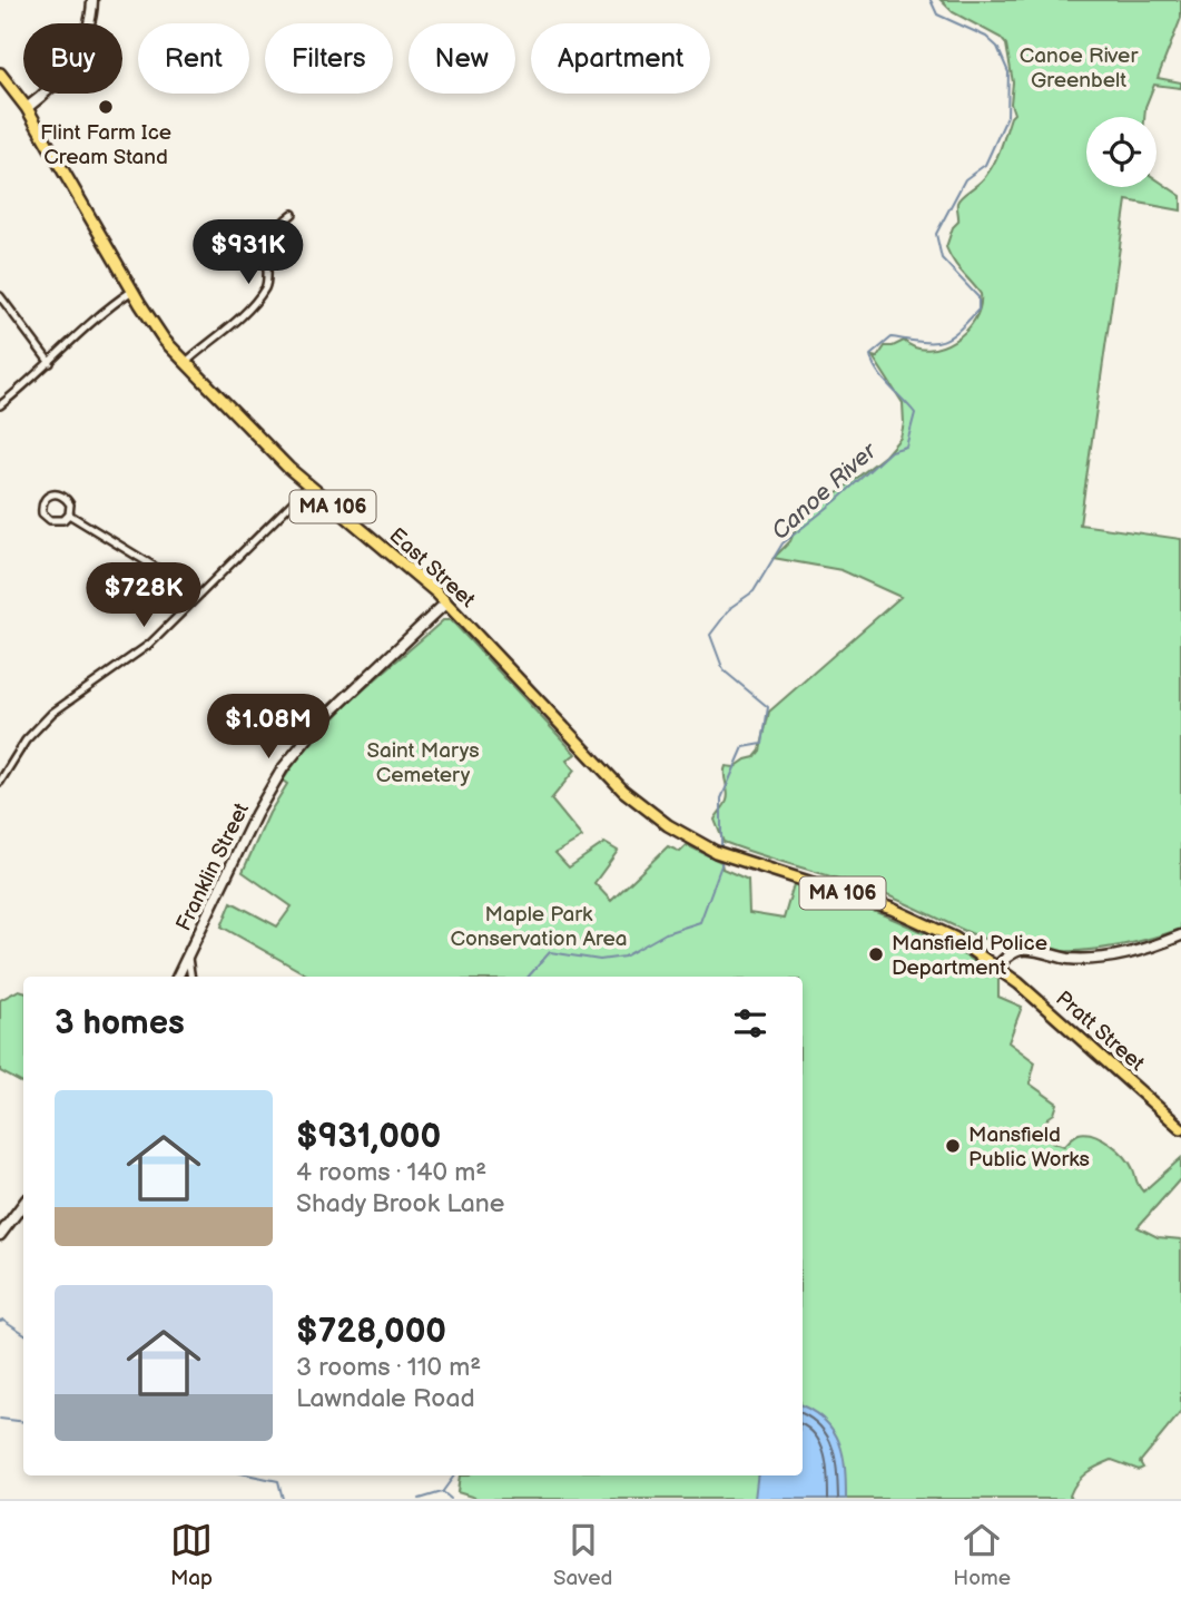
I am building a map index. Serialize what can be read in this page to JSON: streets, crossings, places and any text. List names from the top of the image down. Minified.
{"streets":{"main road":["MA 106","East Street","Pratt Street"],"street":["Franklin Street"]},"crossings":[["MA 106","East Street"],["East Street","Franklin Street"],["East Street","Pratt Street"]],"water":["Canoe River"],"parks":["Canoe River Greenbelt","Saint Marys Cemetery","Maple Park Conservation Area"],"places":["Flint Farm Ice Cream Stand","Mansfield Police Department","Mansfield Public Works"],"page":{"chip":["Buy","Rent","Filters","New","Apartment"],"price":["$931K","$728K","$1.08M"],"heading":"3 homes","list":[{"name":"$931,000","note":"4 rooms · 140 m² · Shady Brook Lane"},{"name":"$728,000","note":"3 rooms · 110 m² · Lawndale Road"}],"tabs":["Map","Saved","Home"]}}
